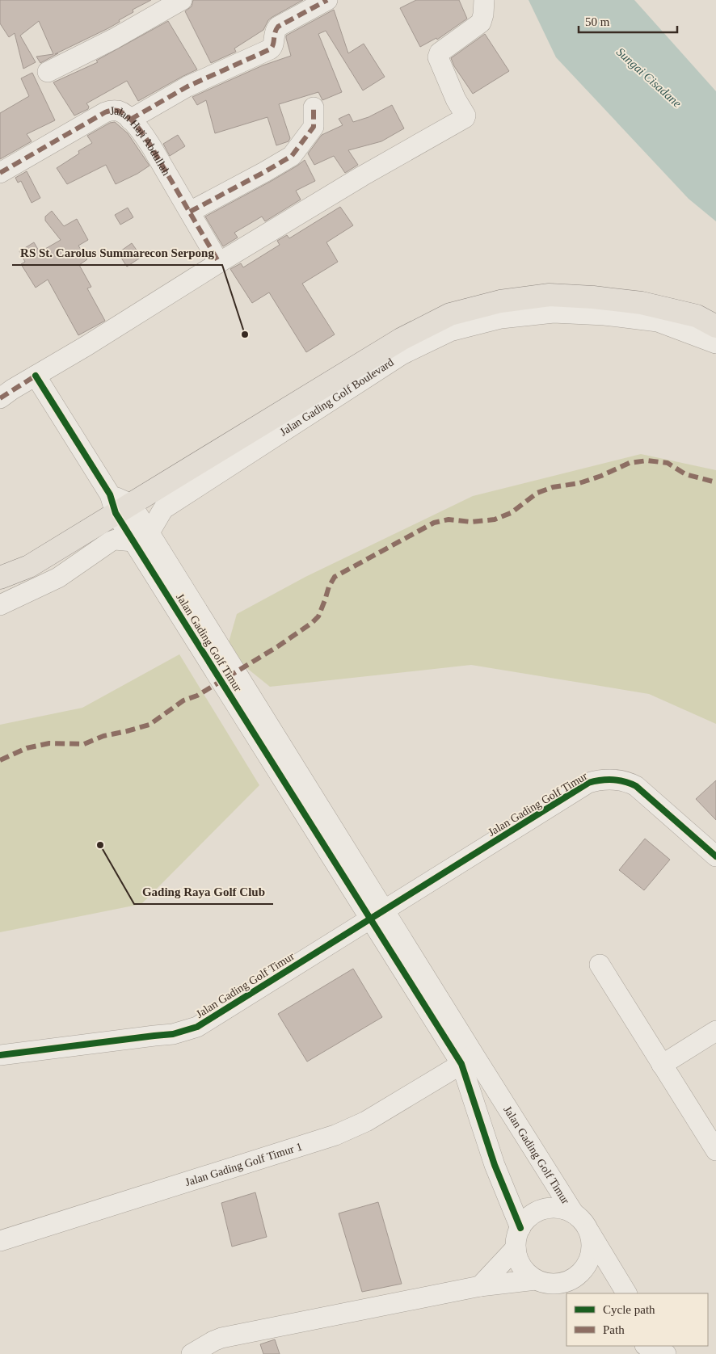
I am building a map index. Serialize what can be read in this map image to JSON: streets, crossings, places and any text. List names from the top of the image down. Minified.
{"streets":{"main road":["Jalan Gading Golf Boulevard"],"street":["Jalan Haji Abdullah","Jalan Gading Golf Timur","Jalan Gading Golf Timur 1"]},"crossings":[["Jalan Gading Golf Boulevard","Jalan Gading Golf Timur"],["Jalan Gading Golf Timur","Jalan Gading Golf Timur 1"]],"water":["Sungai Cisadane"],"places":["RS St. Carolus Summarecon Serpong","Gading Raya Golf Club"],"legend":["Cycle path","Path"],"scale_bar":"50 m"}
